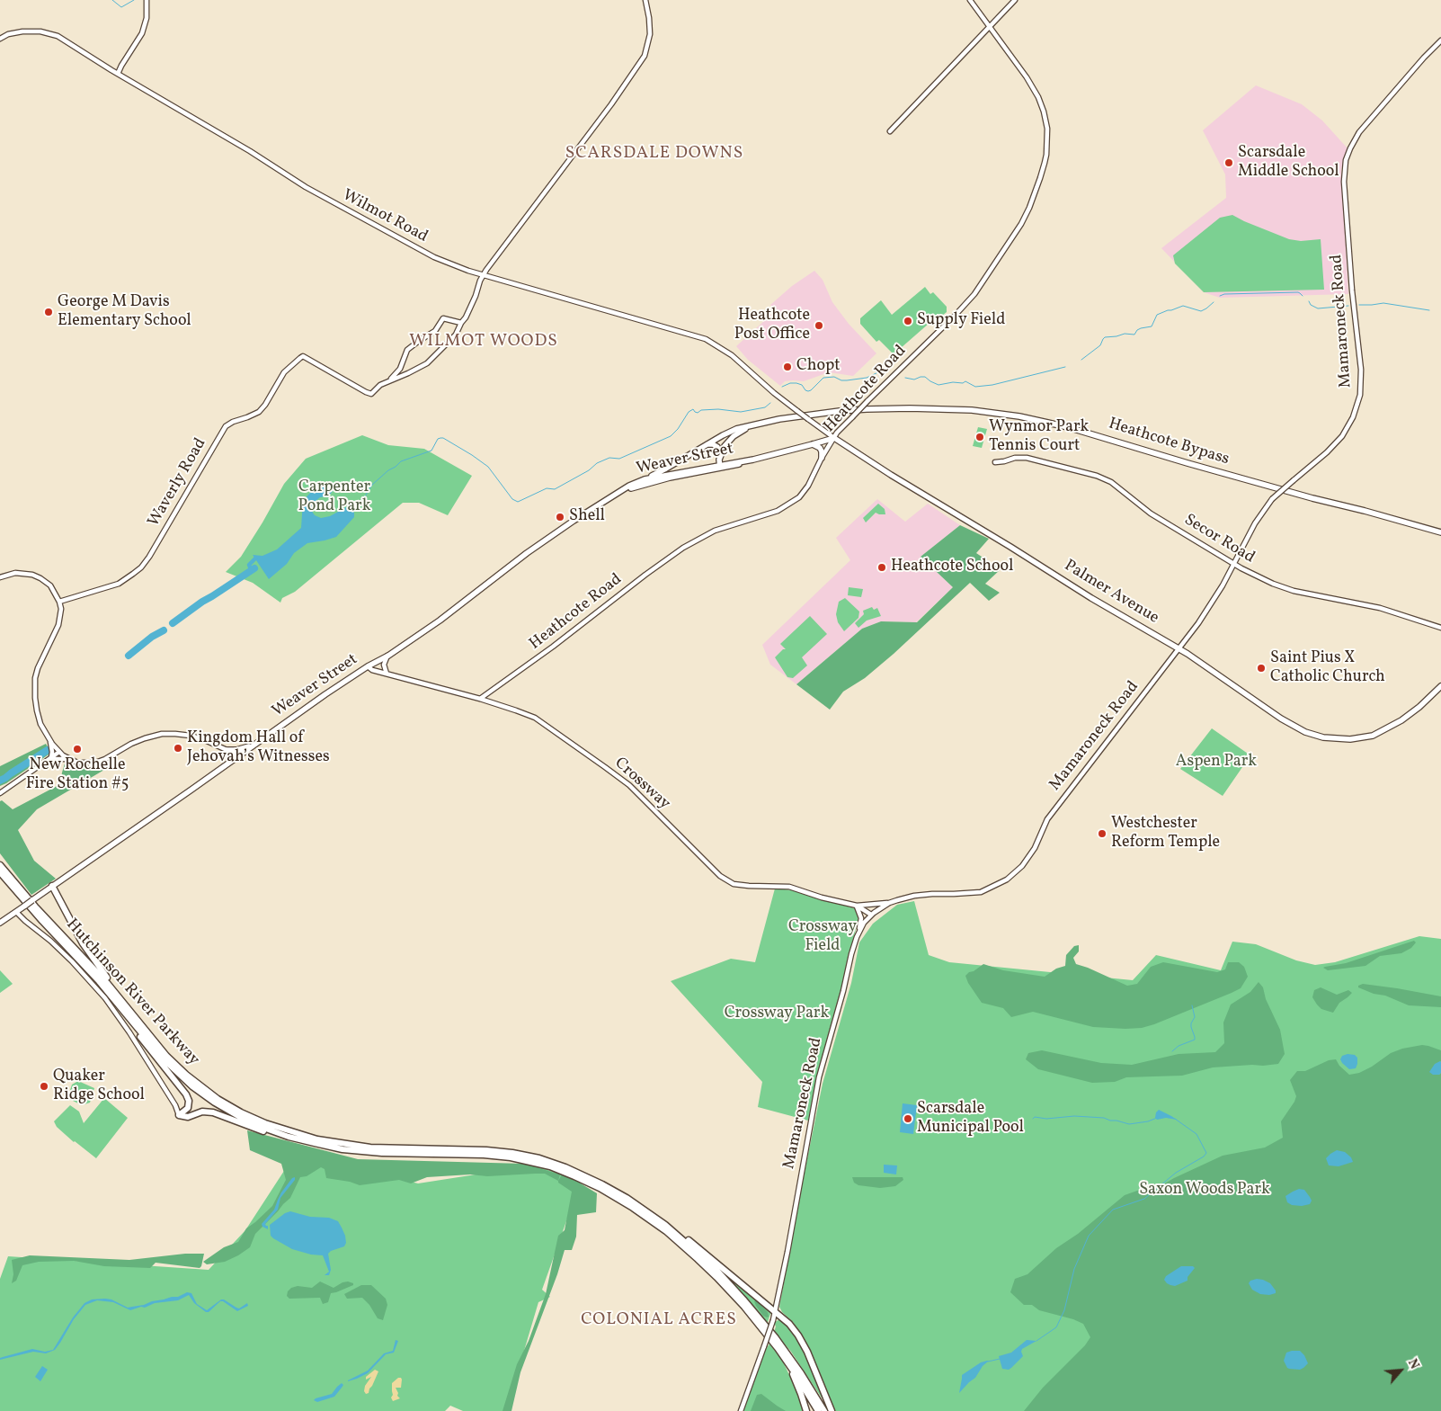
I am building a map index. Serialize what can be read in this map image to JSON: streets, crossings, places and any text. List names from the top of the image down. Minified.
{"streets":{"highway":["Hutchinson River Parkway"],"main road":["Heathcote Bypass","Weaver Street","Palmer Avenue"],"street":["Wilmot Road","Mamaroneck Road","Heathcote Road","Waverly Road","Secor Road","Crossway"]},"crossings":[["Wilmot Road","Palmer Avenue"],["Mamaroneck Road","Secor Road"],["Mamaroneck Road","Palmer Avenue"],["Mamaroneck Road","Crossway"],["Heathcote Road","Weaver Street"],["Heathcote Road","Palmer Avenue"],["Heathcote Road","Crossway"],["Heathcote Bypass","Weaver Street"],["Weaver Street","Palmer Avenue"],["Weaver Street","Crossway"]],"districts":["SCARSDALE DOWNS","WILMOT WOODS","COLONIAL ACRES"],"parks":["Carpenter Pond Park","Aspen Park","Crossway Field","Crossway Park","Saxon Woods Park"],"places":["Scarsdale Middle School","George M Davis Elementary School","Supply Field","Heathcote Post Office","Chopt","Wynmor Park Tennis Court","Shell","Heathcote School","Saint Pius X Catholic Church","Kingdom Hall of Jehovah’s Witnesses","New Rochelle Fire Station #5","Westchester Reform Temple","Quaker Ridge School","Scarsdale Municipal Pool"],"north":"top right"}
